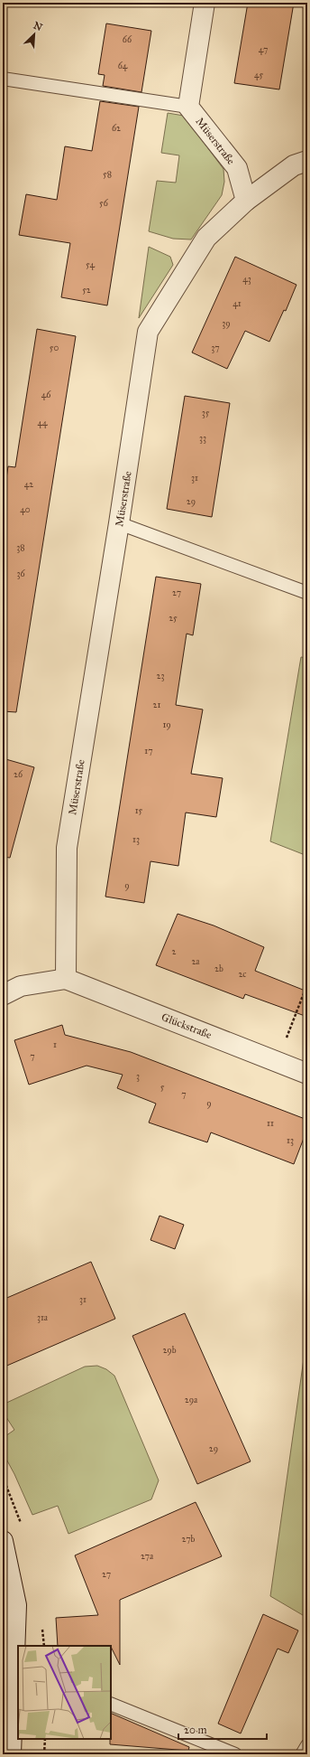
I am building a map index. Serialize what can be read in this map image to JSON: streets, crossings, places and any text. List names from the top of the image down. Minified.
{"streets":{"street":["Müserstraße","Glückstraße"]},"crossings":[["Müserstraße","Glückstraße"]],"house_numbers":["66","47","64","45","62","58","56","54","43","52","41","39","50","37","46","35","44","33","31","42","29","40","38","36","27","25","23","21","19","17","26","15","13","9","2","2a","2b","2c","1","7","3","5","7","9","11","13","31","31a","29b","29a","29","27b","27a","27"],"scale_bar":"20 m","north":"top right"}
